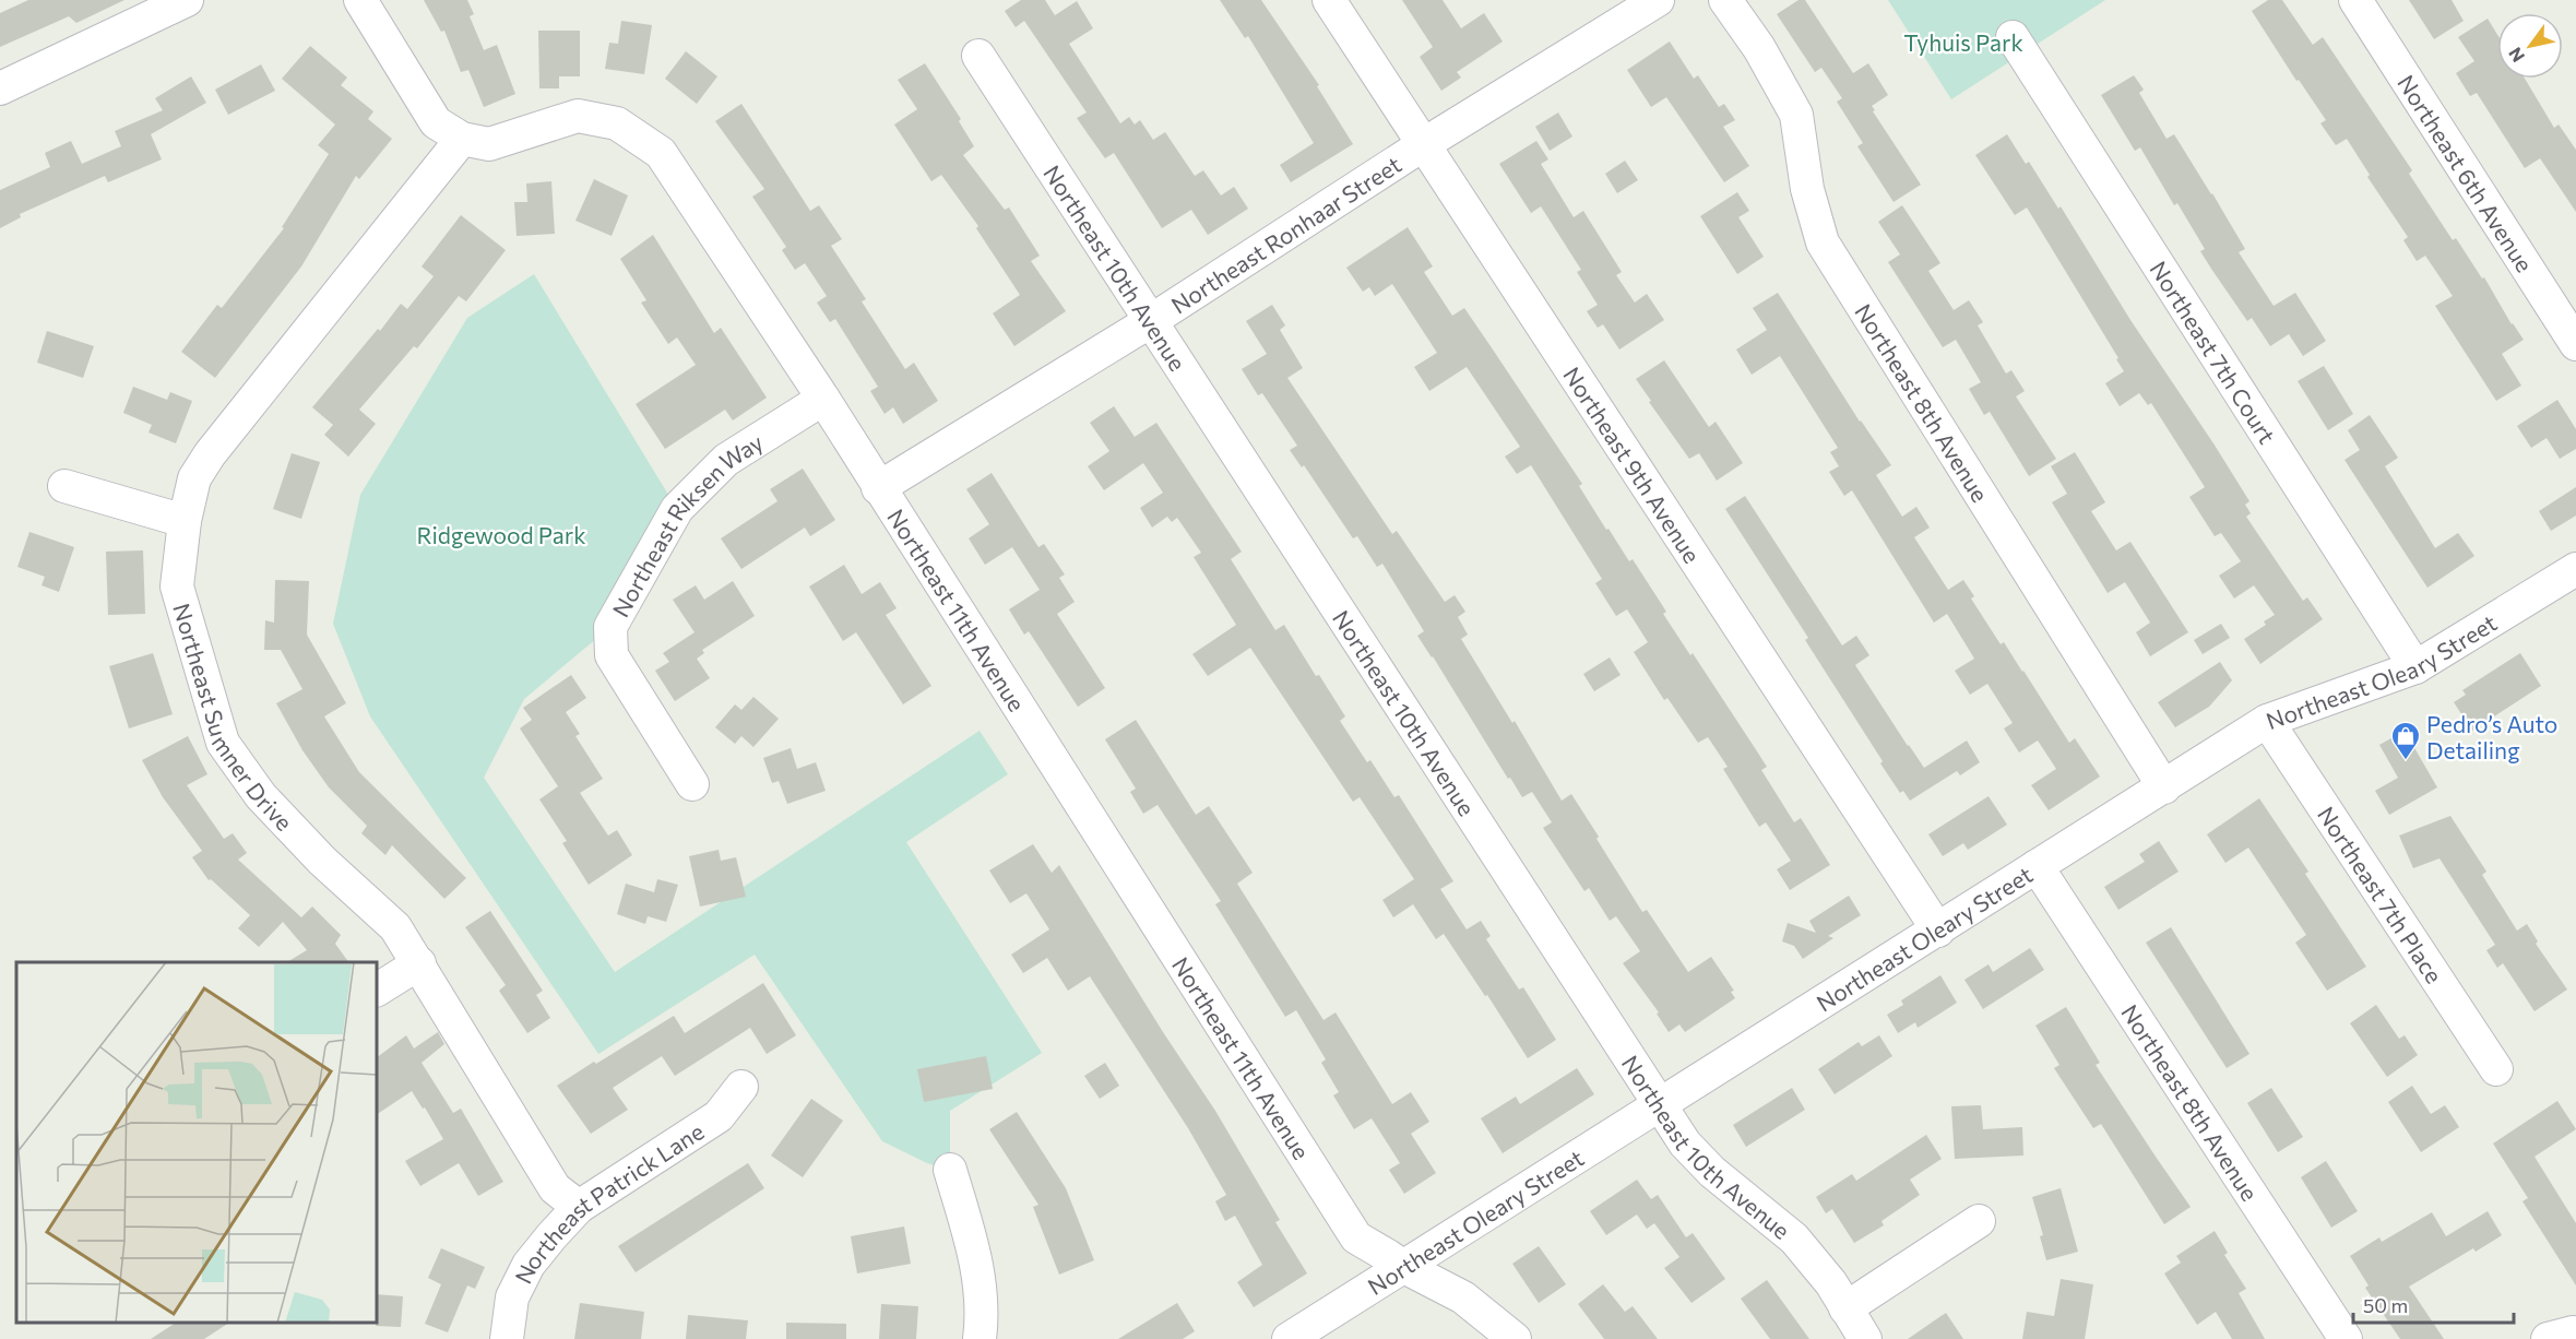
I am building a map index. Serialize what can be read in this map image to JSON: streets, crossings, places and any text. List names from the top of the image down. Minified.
{"streets":{"street":["Northeast 6th Avenue","Northeast Ronhaar Street","Northeast 10th Avenue","Northeast 7th Court","Northeast 8th Avenue","Northeast 9th Avenue","Northeast Riksen Way","Northeast 11th Avenue","Northeast Oleary Street","Northeast Sumner Drive","Northeast 7th Place","Northeast Patrick Lane"]},"crossings":[["Northeast Ronhaar Street","Northeast 10th Avenue"],["Northeast Ronhaar Street","Northeast 9th Avenue"],["Northeast Ronhaar Street","Northeast 11th Avenue"],["Northeast 10th Avenue","Northeast Oleary Street"],["Northeast 7th Court","Northeast Oleary Street"],["Northeast 8th Avenue","Northeast Oleary Street"],["Northeast 9th Avenue","Northeast Oleary Street"],["Northeast Riksen Way","Northeast 11th Avenue"],["Northeast 11th Avenue","Northeast Oleary Street"],["Northeast 11th Avenue","Northeast Sumner Drive"],["Northeast Oleary Street","Northeast 7th Place"],["Northeast Sumner Drive","Northeast Patrick Lane"]],"parks":["Tyhuis Park","Ridgewood Park"],"places":{"shop":["Pedro’s Auto Detailing"]},"scale_bar":"50 m","north":"bottom left"}
